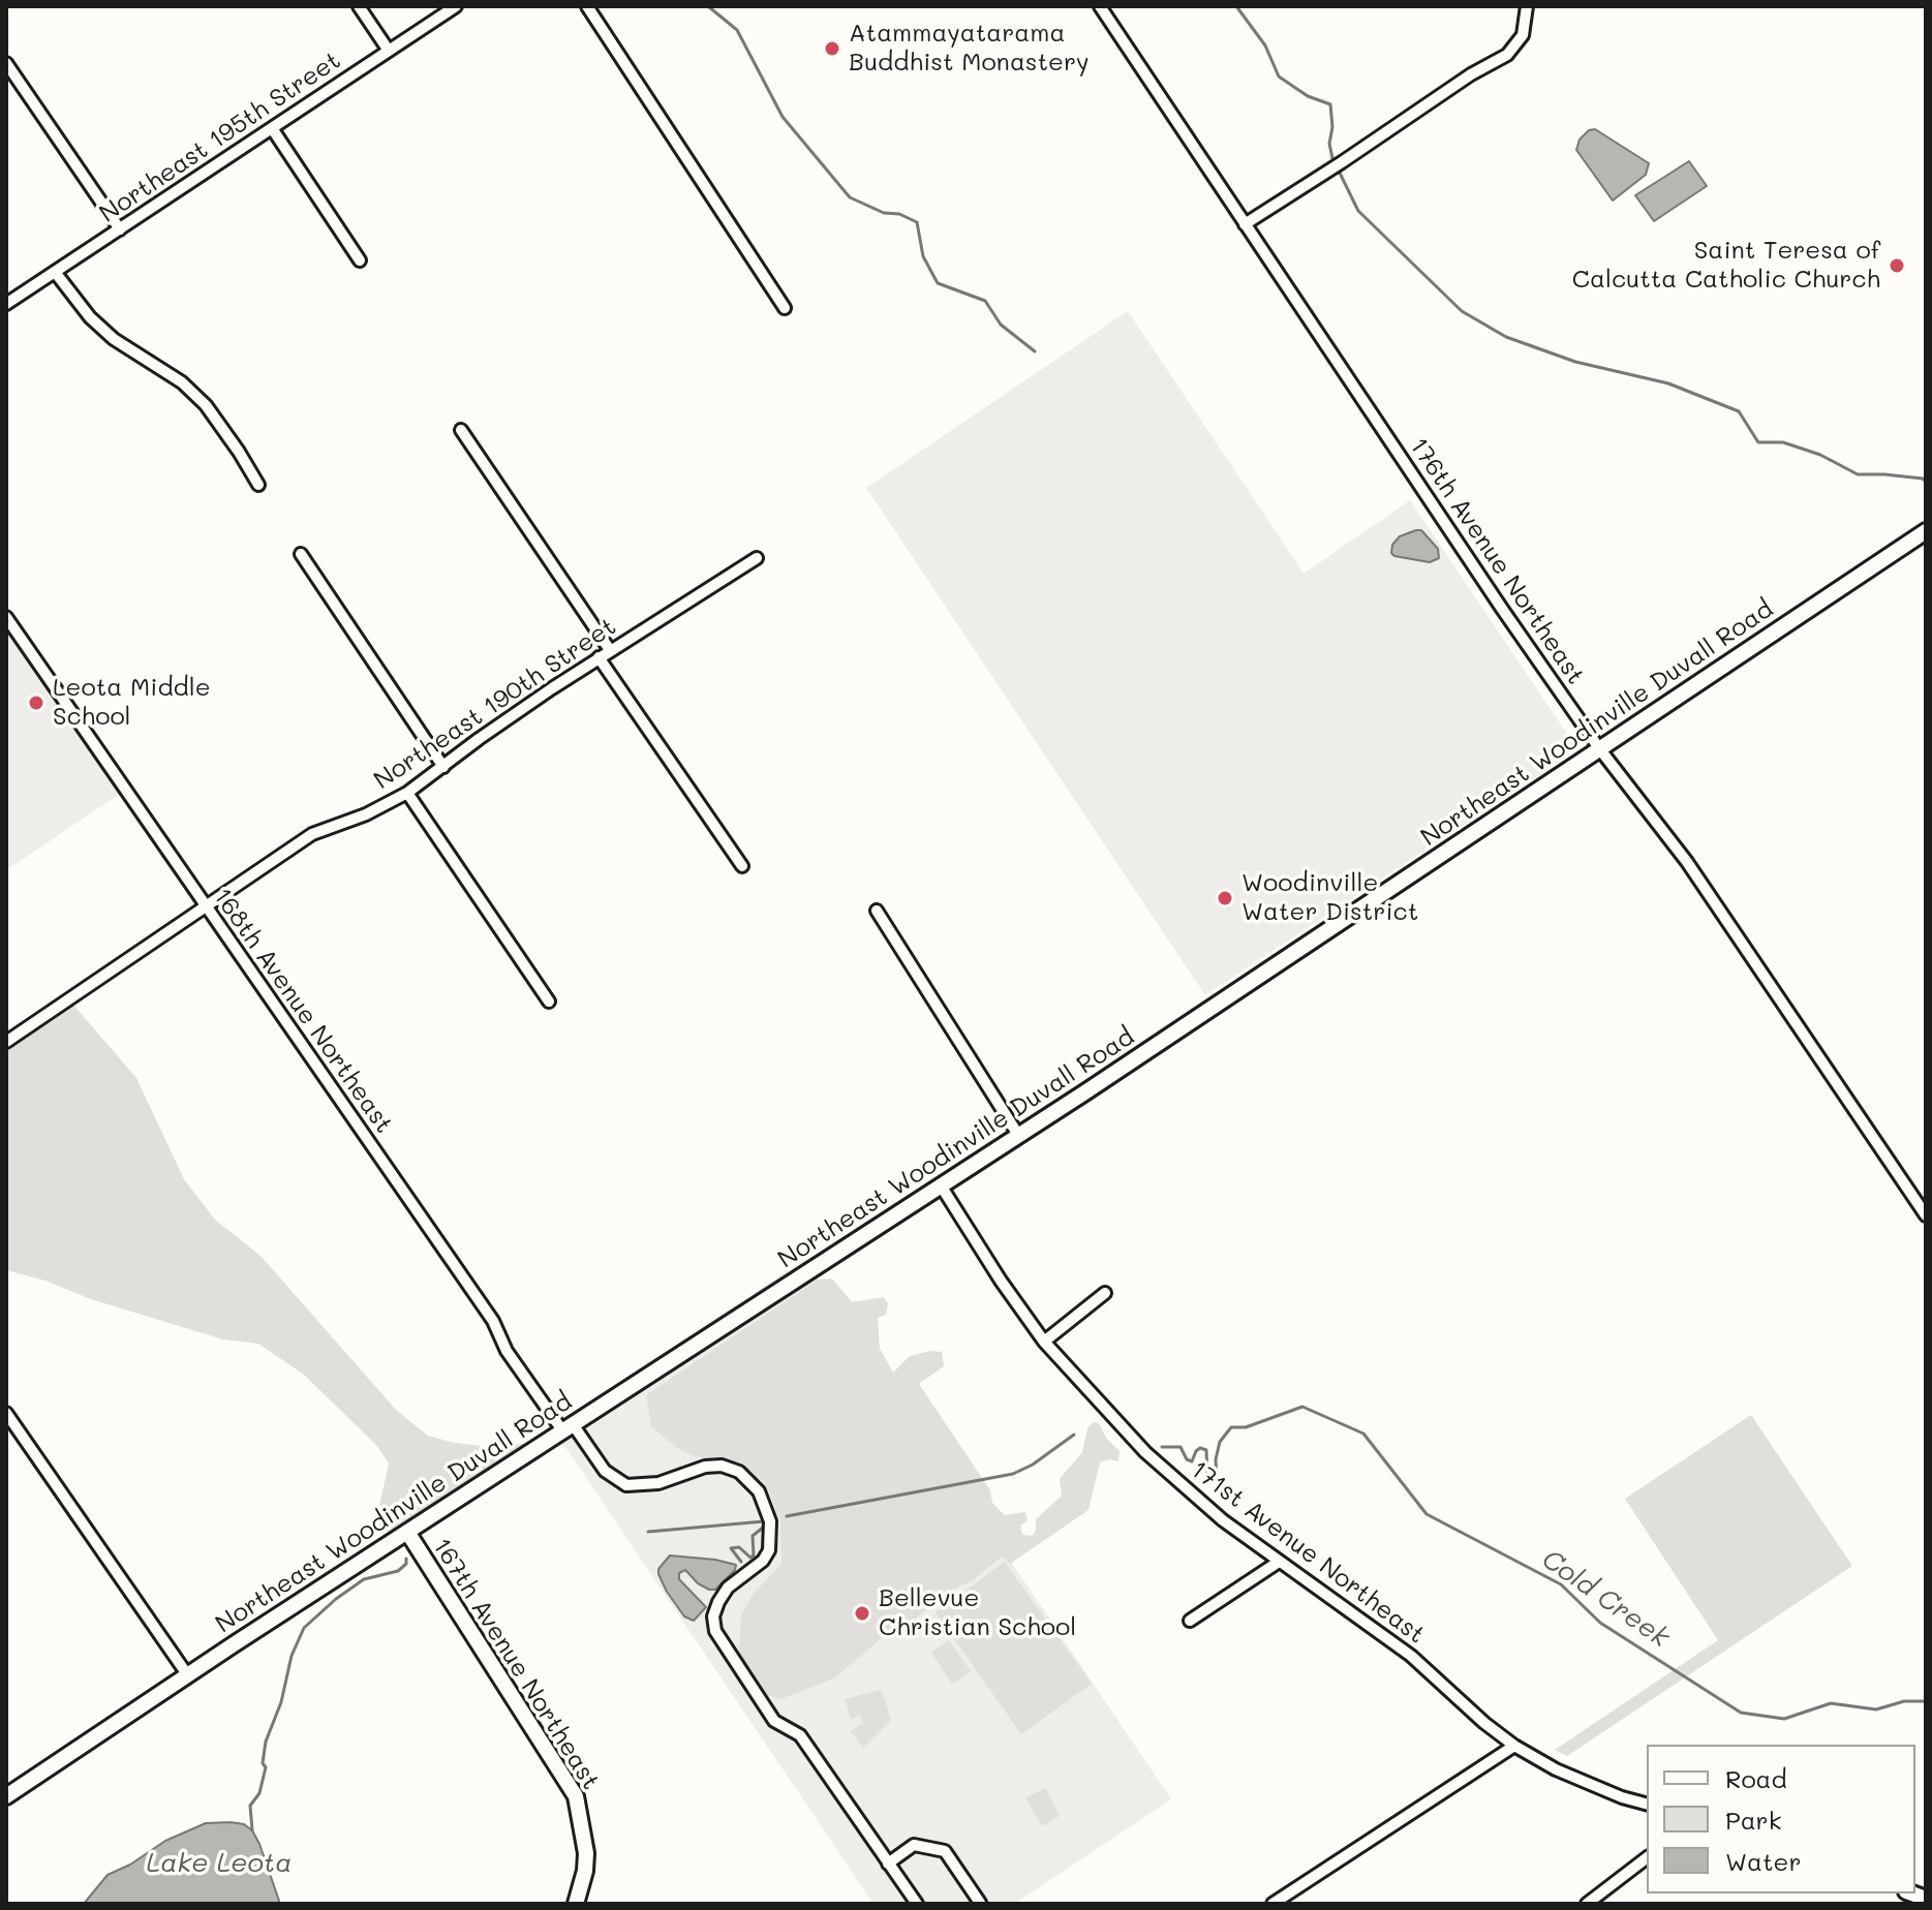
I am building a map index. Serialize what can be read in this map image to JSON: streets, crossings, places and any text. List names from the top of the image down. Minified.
{"streets":{"main road":["Northeast Woodinville Duvall Road","167th Avenue Northeast"],"street":["Northeast 195th Street","176th Avenue Northeast","Northeast 190th Street","168th Avenue Northeast","171st Avenue Northeast"]},"crossings":[["176th Avenue Northeast","Northeast Woodinville Duvall Road"],["Northeast 190th Street","168th Avenue Northeast"],["Northeast Woodinville Duvall Road","168th Avenue Northeast"],["Northeast Woodinville Duvall Road","171st Avenue Northeast"],["Northeast Woodinville Duvall Road","167th Avenue Northeast"]],"water":["Cold Creek","Lake Leota"],"places":["Atammayatarama Buddhist Monastery","Saint Teresa of Calcutta Catholic Church","Leota Middle School","Woodinville Water District","Bellevue Christian School"],"legend":["Road","Park","Water"]}
